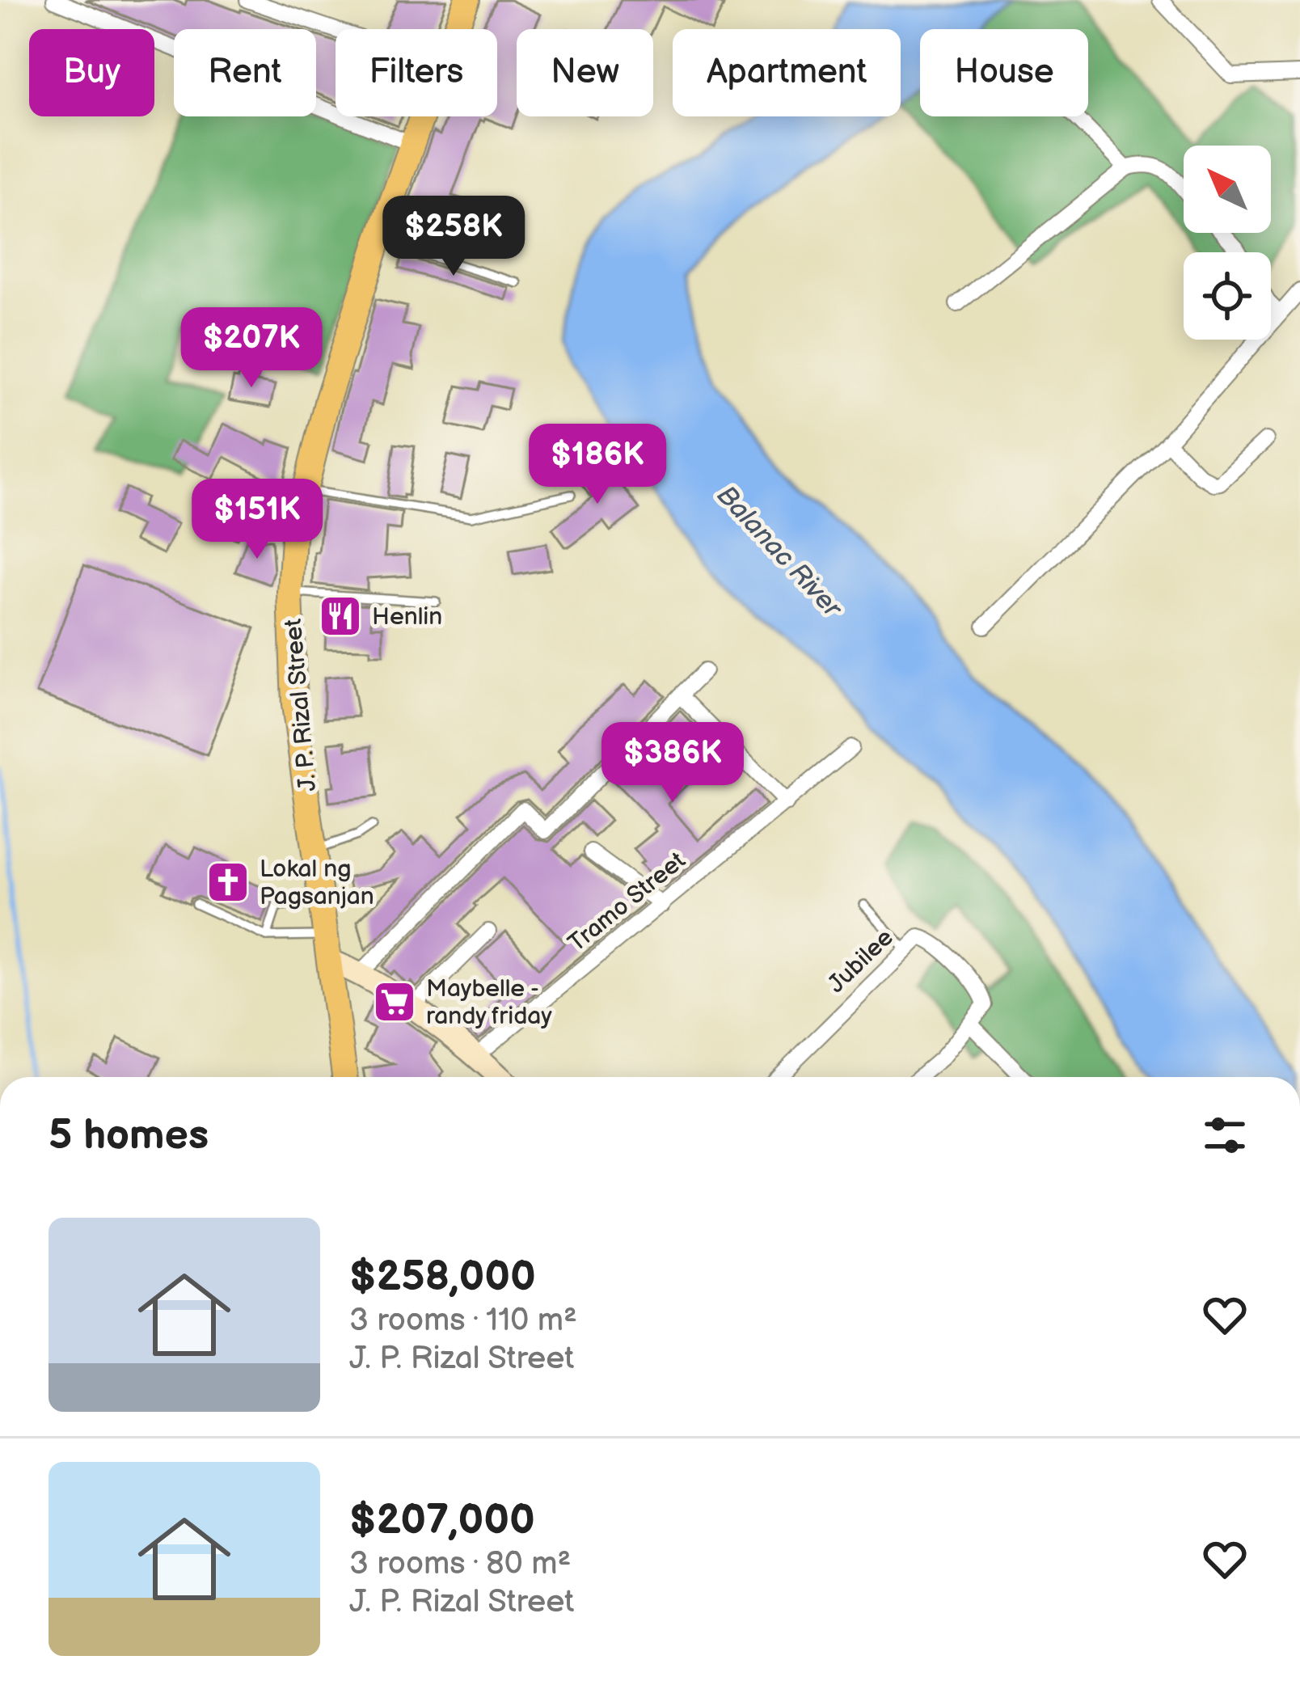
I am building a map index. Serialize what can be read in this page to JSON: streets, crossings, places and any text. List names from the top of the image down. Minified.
{"streets":{"main road":["J. P. Rizal Street"],"street":["Tramo Street","Jubilee"]},"water":["Balanac River"],"places":{"restaurant":["Henlin"],"church":["Lokal ng Pagsanjan"],"supermarket":["Maybelle - randy friday"]},"north":"top left","page":{"chip":["Buy","Rent","Filters","New","Apartment","House"],"price":["$258K","$207K","$186K","$151K","$386K"],"heading":"5 homes","list":[{"name":"$258,000","note":"3 rooms · 110 m² · J. P. Rizal Street"},{"name":"$207,000","note":"3 rooms · 80 m² · J. P. Rizal Street"}]}}
